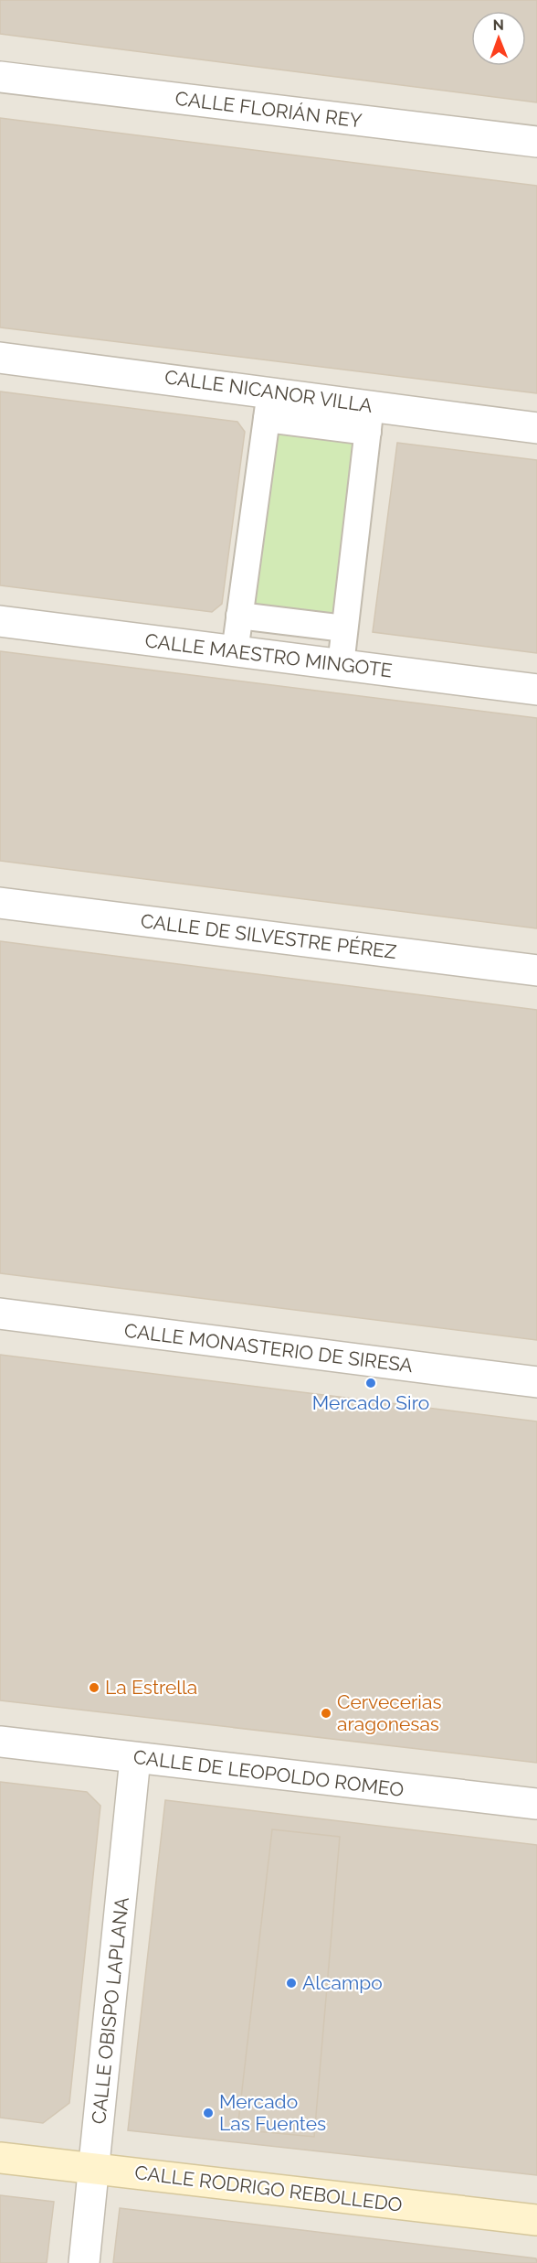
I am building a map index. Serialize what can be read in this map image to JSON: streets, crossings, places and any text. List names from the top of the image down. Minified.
{"streets":{"main road":["CALLE RODRIGO REBOLLEDO"],"street":["CALLE FLORIÁN REY","CALLE NICANOR VILLA","CALLE MAESTRO MINGOTE","CALLE DE SILVESTRE PÉREZ","CALLE MONASTERIO DE SIRESA","CALLE DE LEOPOLDO ROMEO","CALLE OBISPO LAPLANA"]},"crossings":[["CALLE DE LEOPOLDO ROMEO","CALLE OBISPO LAPLANA"],["CALLE OBISPO LAPLANA","CALLE RODRIGO REBOLLEDO"]],"places":["Mercado Siro","La Estrella","Cervecerias aragonesas","Alcampo","Mercado Las Fuentes"],"north":"top"}
